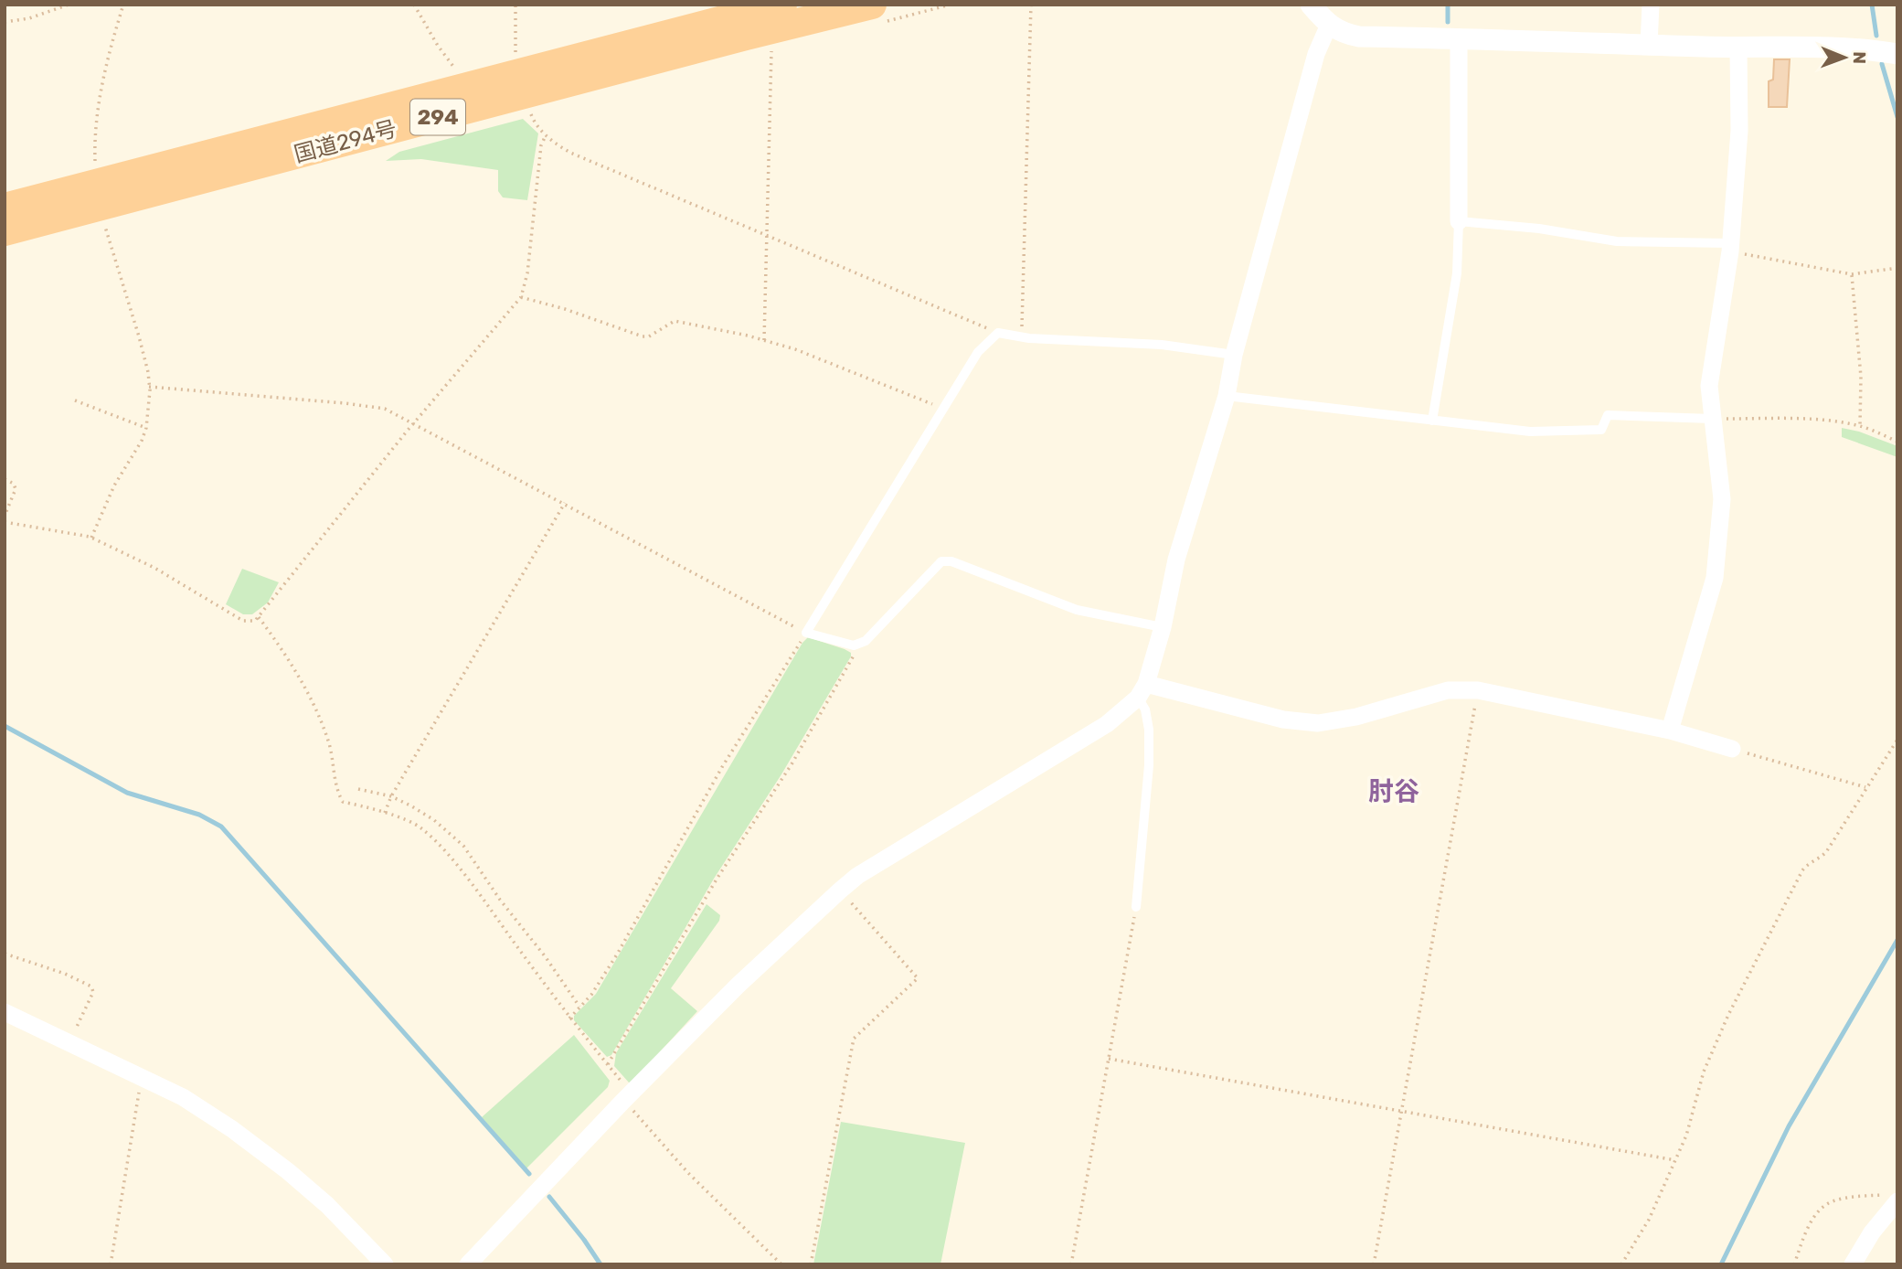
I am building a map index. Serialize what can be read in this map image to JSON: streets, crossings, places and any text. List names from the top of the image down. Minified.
{"streets":{"highway":["294","国道294号"]},"districts":["肘谷"],"north":"right"}
